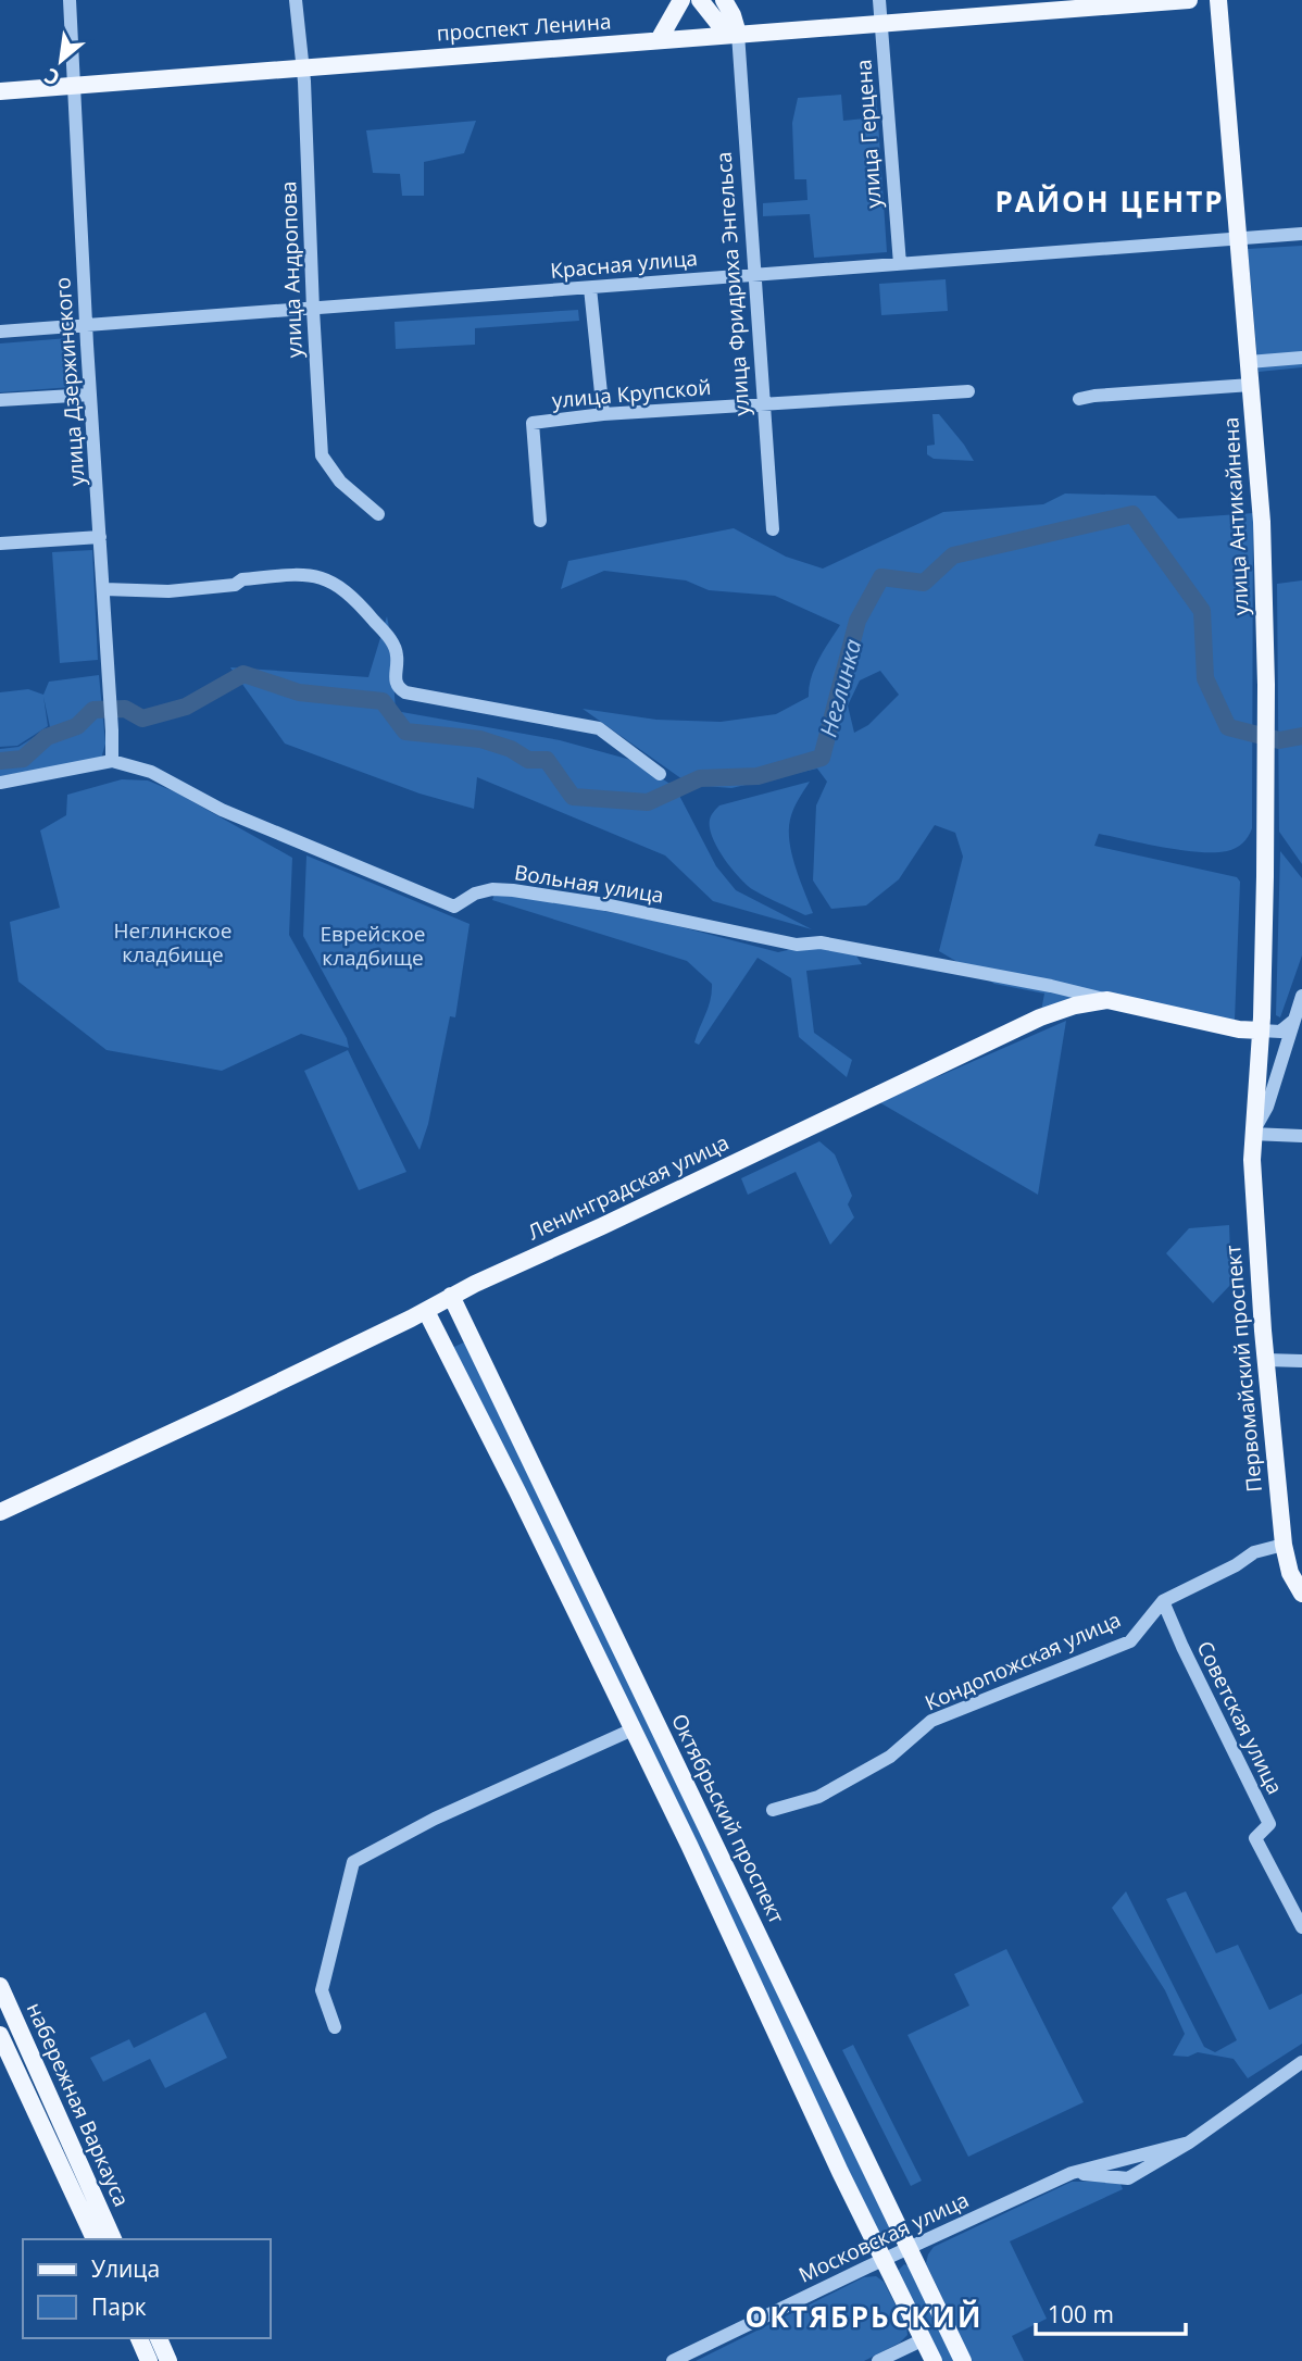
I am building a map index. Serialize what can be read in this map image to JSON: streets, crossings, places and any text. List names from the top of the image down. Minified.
{"streets":{"main road":["проспект Ленина","улица Фридриха Энгельса","улица Антикайнена","Ленинградская улица","Первомайский проспект","Октябрьский проспект","набережная Варкауса"],"street":["улица Герцена","Красная улица","улица Андропова","улица Дзержинского","улица Крупской","Вольная улица","Кондопожская улица","Советская улица","Московская улица"]},"crossings":[["проспект Ленина","улица Герцена"],["проспект Ленина","улица Андропова"],["проспект Ленина","улица Фридриха Энгельса"],["проспект Ленина","улица Дзержинского"],["улица Герцена","Красная улица"],["Красная улица","улица Андропова"],["Красная улица","улица Фридриха Энгельса"],["Красная улица","улица Дзержинского"],["Красная улица","улица Антикайнена"],["улица Фридриха Энгельса","улица Крупской"],["улица Дзержинского","Вольная улица"],["улица Антикайнена","Ленинградская улица"],["улица Антикайнена","Первомайский проспект"],["Вольная улица","Ленинградская улица"],["Ленинградская улица","Первомайский проспект"],["Ленинградская улица","Октябрьский проспект"],["Первомайский проспект","Кондопожская улица"],["Кондопожская улица","Советская улица"],["Октябрьский проспект","Московская улица"]],"districts":["РАЙОН ЦЕНТР","ОКТЯБРЬСКИЙ"],"water":["Неглинка"],"parks":["Неглинское кладбище","Еврейское кладбище"],"legend":["Улица","Парк"],"scale_bar":"100 m","north":"bottom left"}
